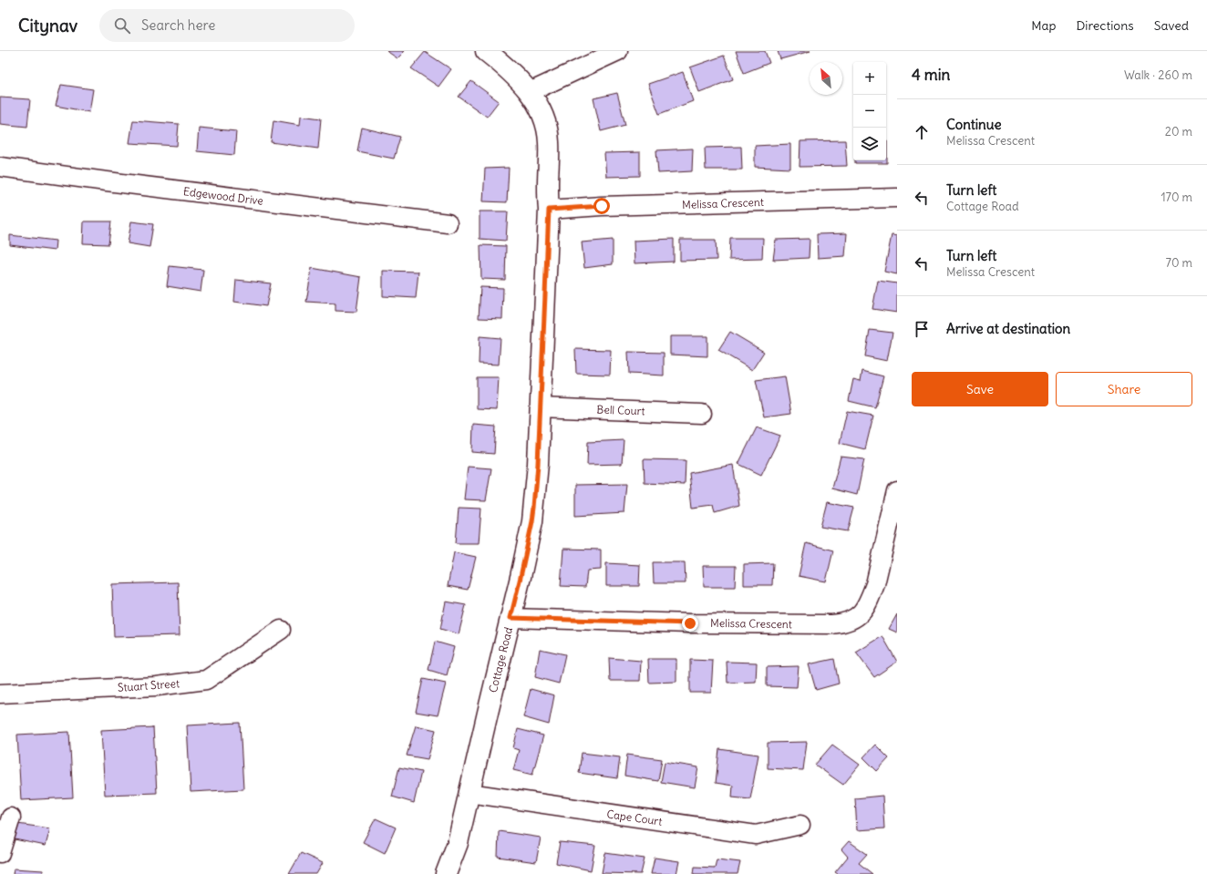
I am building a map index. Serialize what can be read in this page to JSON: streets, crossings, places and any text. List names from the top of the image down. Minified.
{"streets":{"street":["Edgewood Drive","Melissa Crescent","Bell Court","Cottage Road","Stuart Street","Cape Court"]},"crossings":[["Melissa Crescent","Cottage Road"],["Bell Court","Cottage Road"],["Cottage Road","Cape Court"]],"north":"top left","page":{"header":"Citynav","search":"Search here","nav":["Map","Directions","Saved"],"heading":["4 min","Walk · 260 m"],"map_buttons":["+","−"],"list":[["Continue","Melissa Crescent","20 m"],["Turn left","Cottage Road","170 m"],["Turn left","Melissa Crescent","70 m"],"Arrive at destination"],"buttons":["Save","Share"]}}
